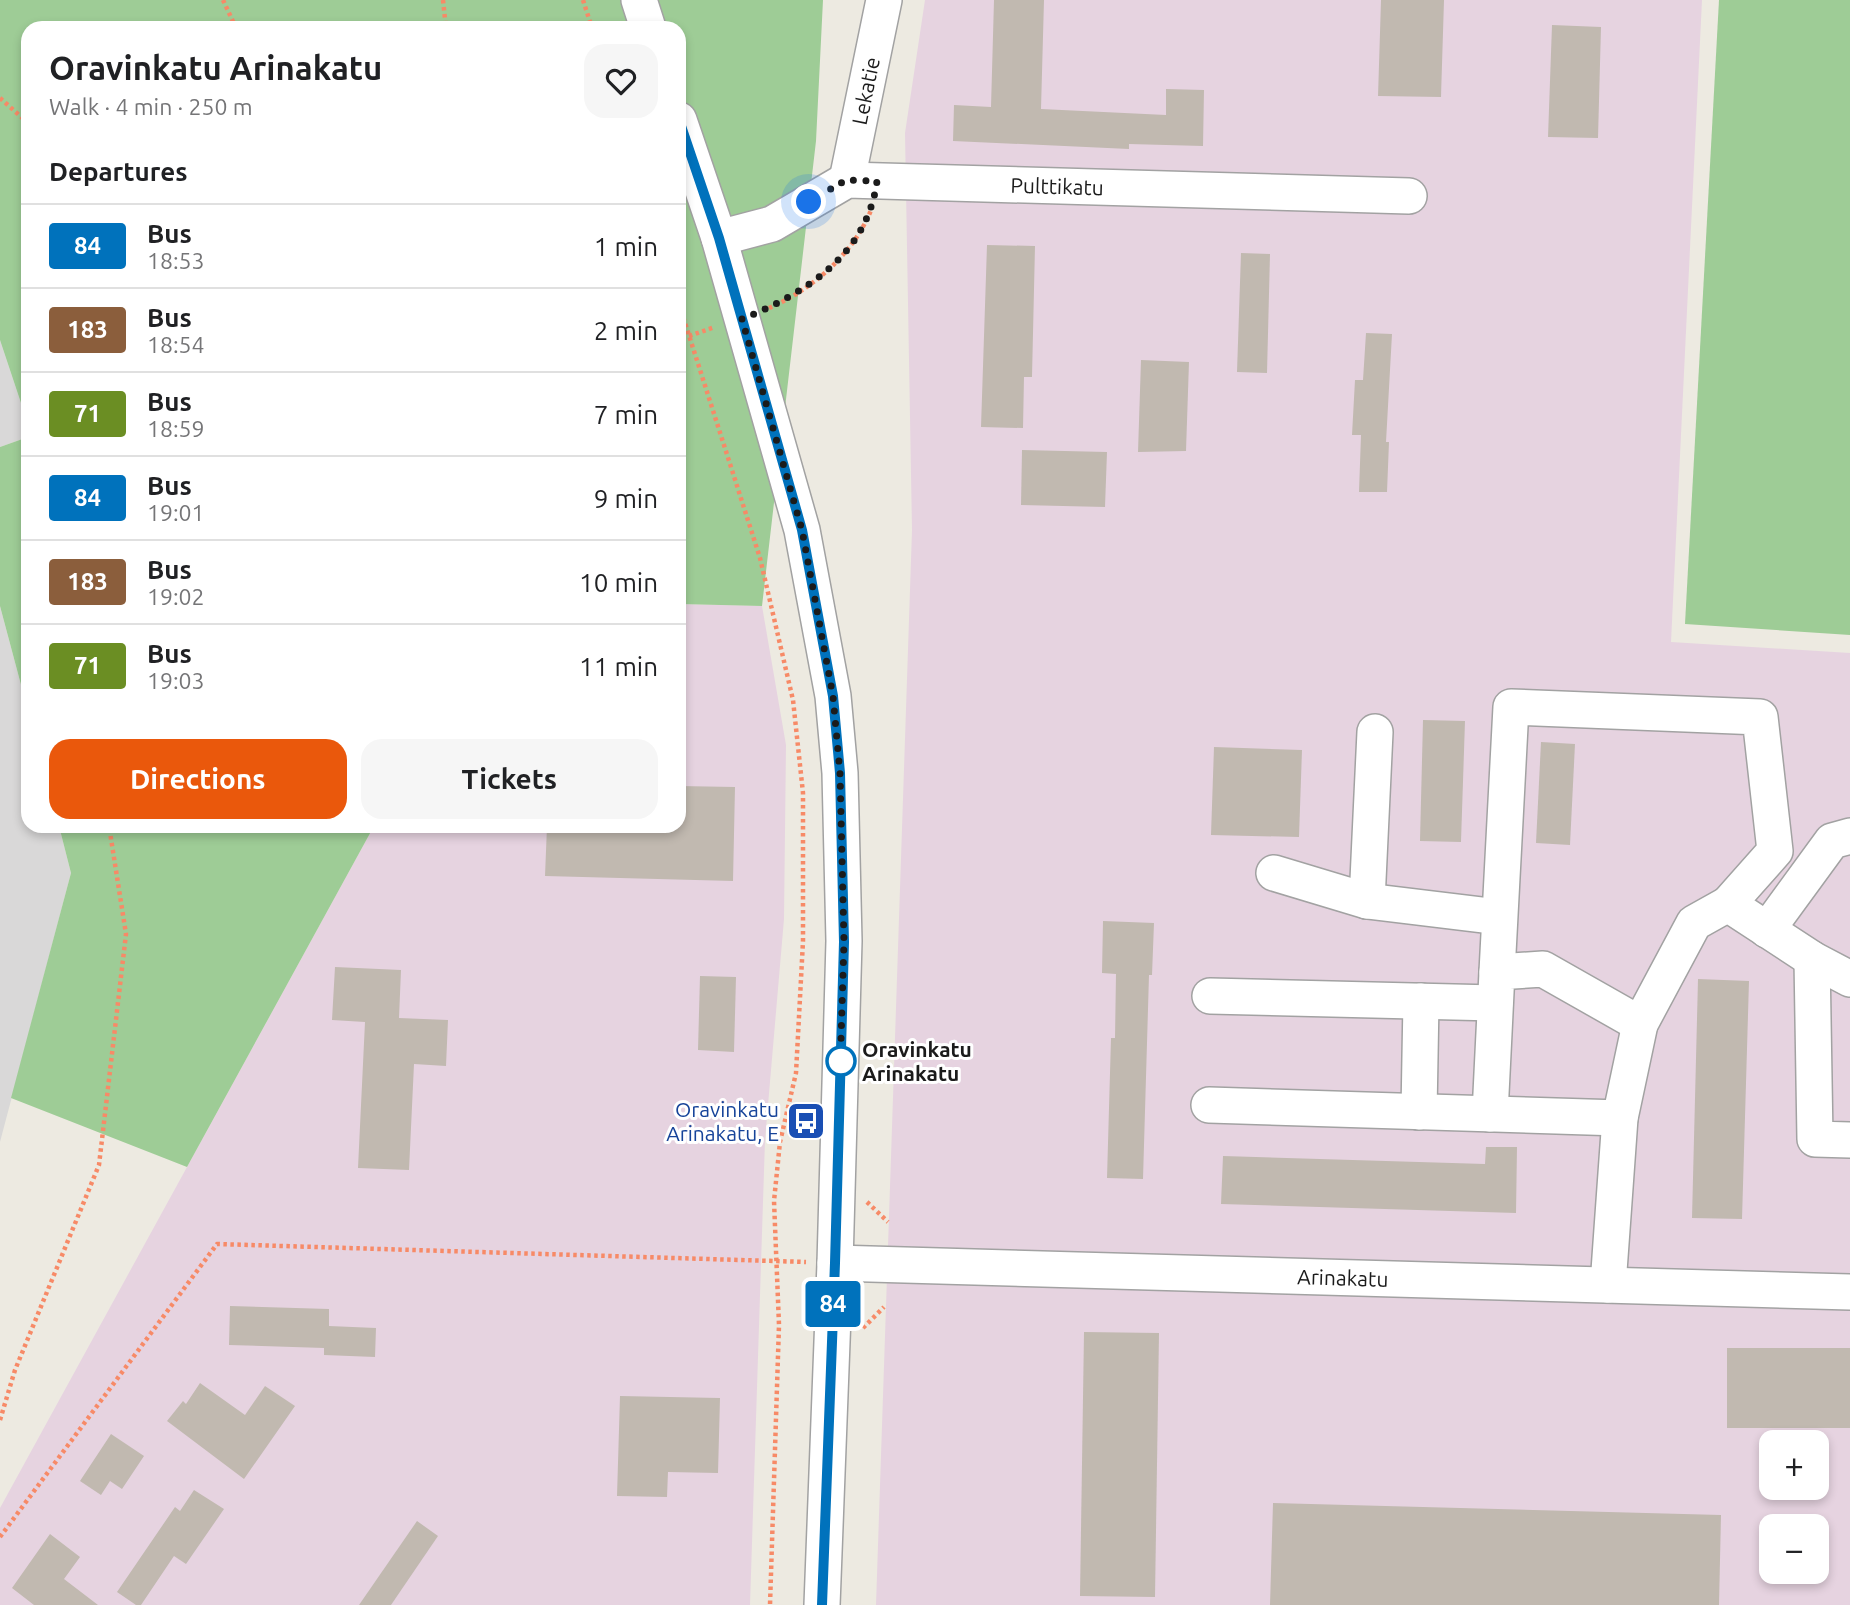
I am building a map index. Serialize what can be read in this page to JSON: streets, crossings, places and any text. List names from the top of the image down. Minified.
{"streets":{"street":["Lekatie","Pulttikatu","Arinakatu"]},"crossings":[["Lekatie","Pulttikatu"]],"places":{"other":["Oravinkatu Arinakatu"],"bus stop":["Oravinkatu Arinakatu, E"]},"lines":["bus line 84"],"page":{"on_map":"84","heading":[["Oravinkatu Arinakatu","Walk · 4 min · 250 m"],"Departures"],"list":[{"mark":"84","name":"Bus","note":"18:53","value":"1 min"},{"mark":"183","name":"Bus","note":"18:54","value":"2 min"},{"mark":"71","name":"Bus","note":"18:59","value":"7 min"},{"mark":"84","name":"Bus","note":"19:01","value":"9 min"},{"mark":"183","name":"Bus","note":"19:02","value":"10 min"},{"mark":"71","name":"Bus","note":"19:03","value":"11 min"}],"buttons":["Directions","Tickets"],"map_buttons":["+","−"]}}
